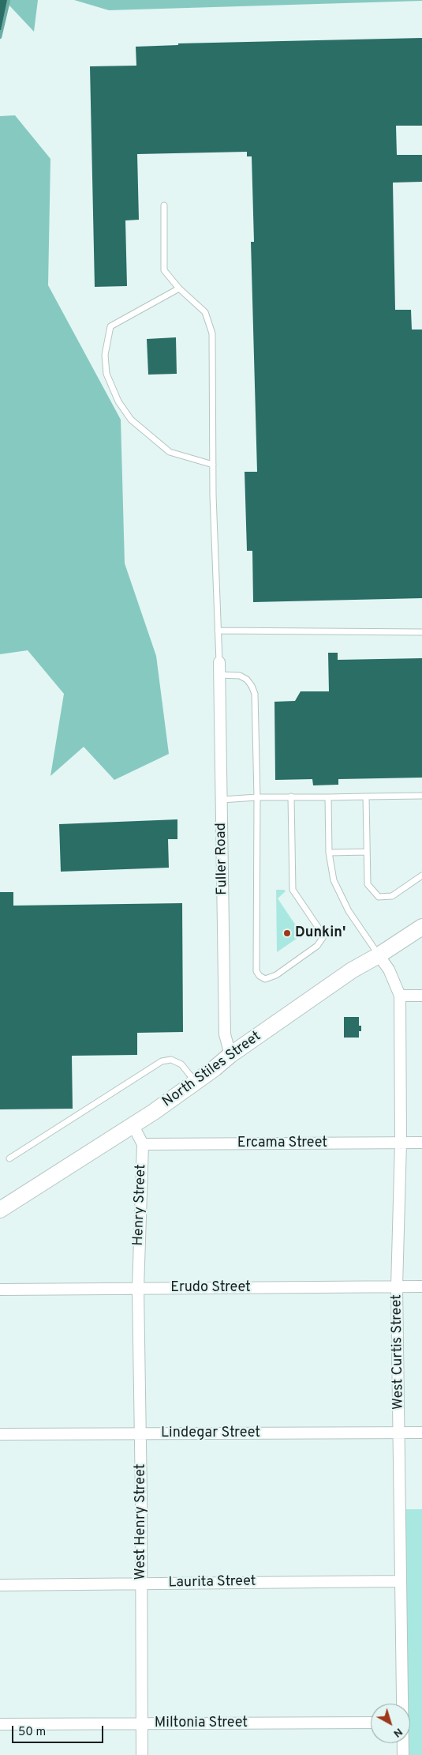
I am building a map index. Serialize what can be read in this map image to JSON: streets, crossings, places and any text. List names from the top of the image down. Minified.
{"streets":{"main road":["North Stiles Street"],"street":["Fuller Road","Ercama Street","Henry Street","Erudo Street","West Curtis Street","Lindegar Street","West Henry Street","Laurita Street","Miltonia Street"]},"crossings":[["Fuller Road","North Stiles Street"],["North Stiles Street","Henry Street"],["North Stiles Street","West Curtis Street"],["Ercama Street","Henry Street"],["Ercama Street","West Curtis Street"],["Henry Street","Erudo Street"],["Henry Street","West Henry Street"],["Erudo Street","West Curtis Street"],["Erudo Street","West Henry Street"],["West Curtis Street","Lindegar Street"],["West Curtis Street","Laurita Street"],["Lindegar Street","West Henry Street"],["West Henry Street","Laurita Street"],["West Henry Street","Miltonia Street"]],"places":["Dunkin'"],"scale_bar":"50 m","north":"bottom right"}
